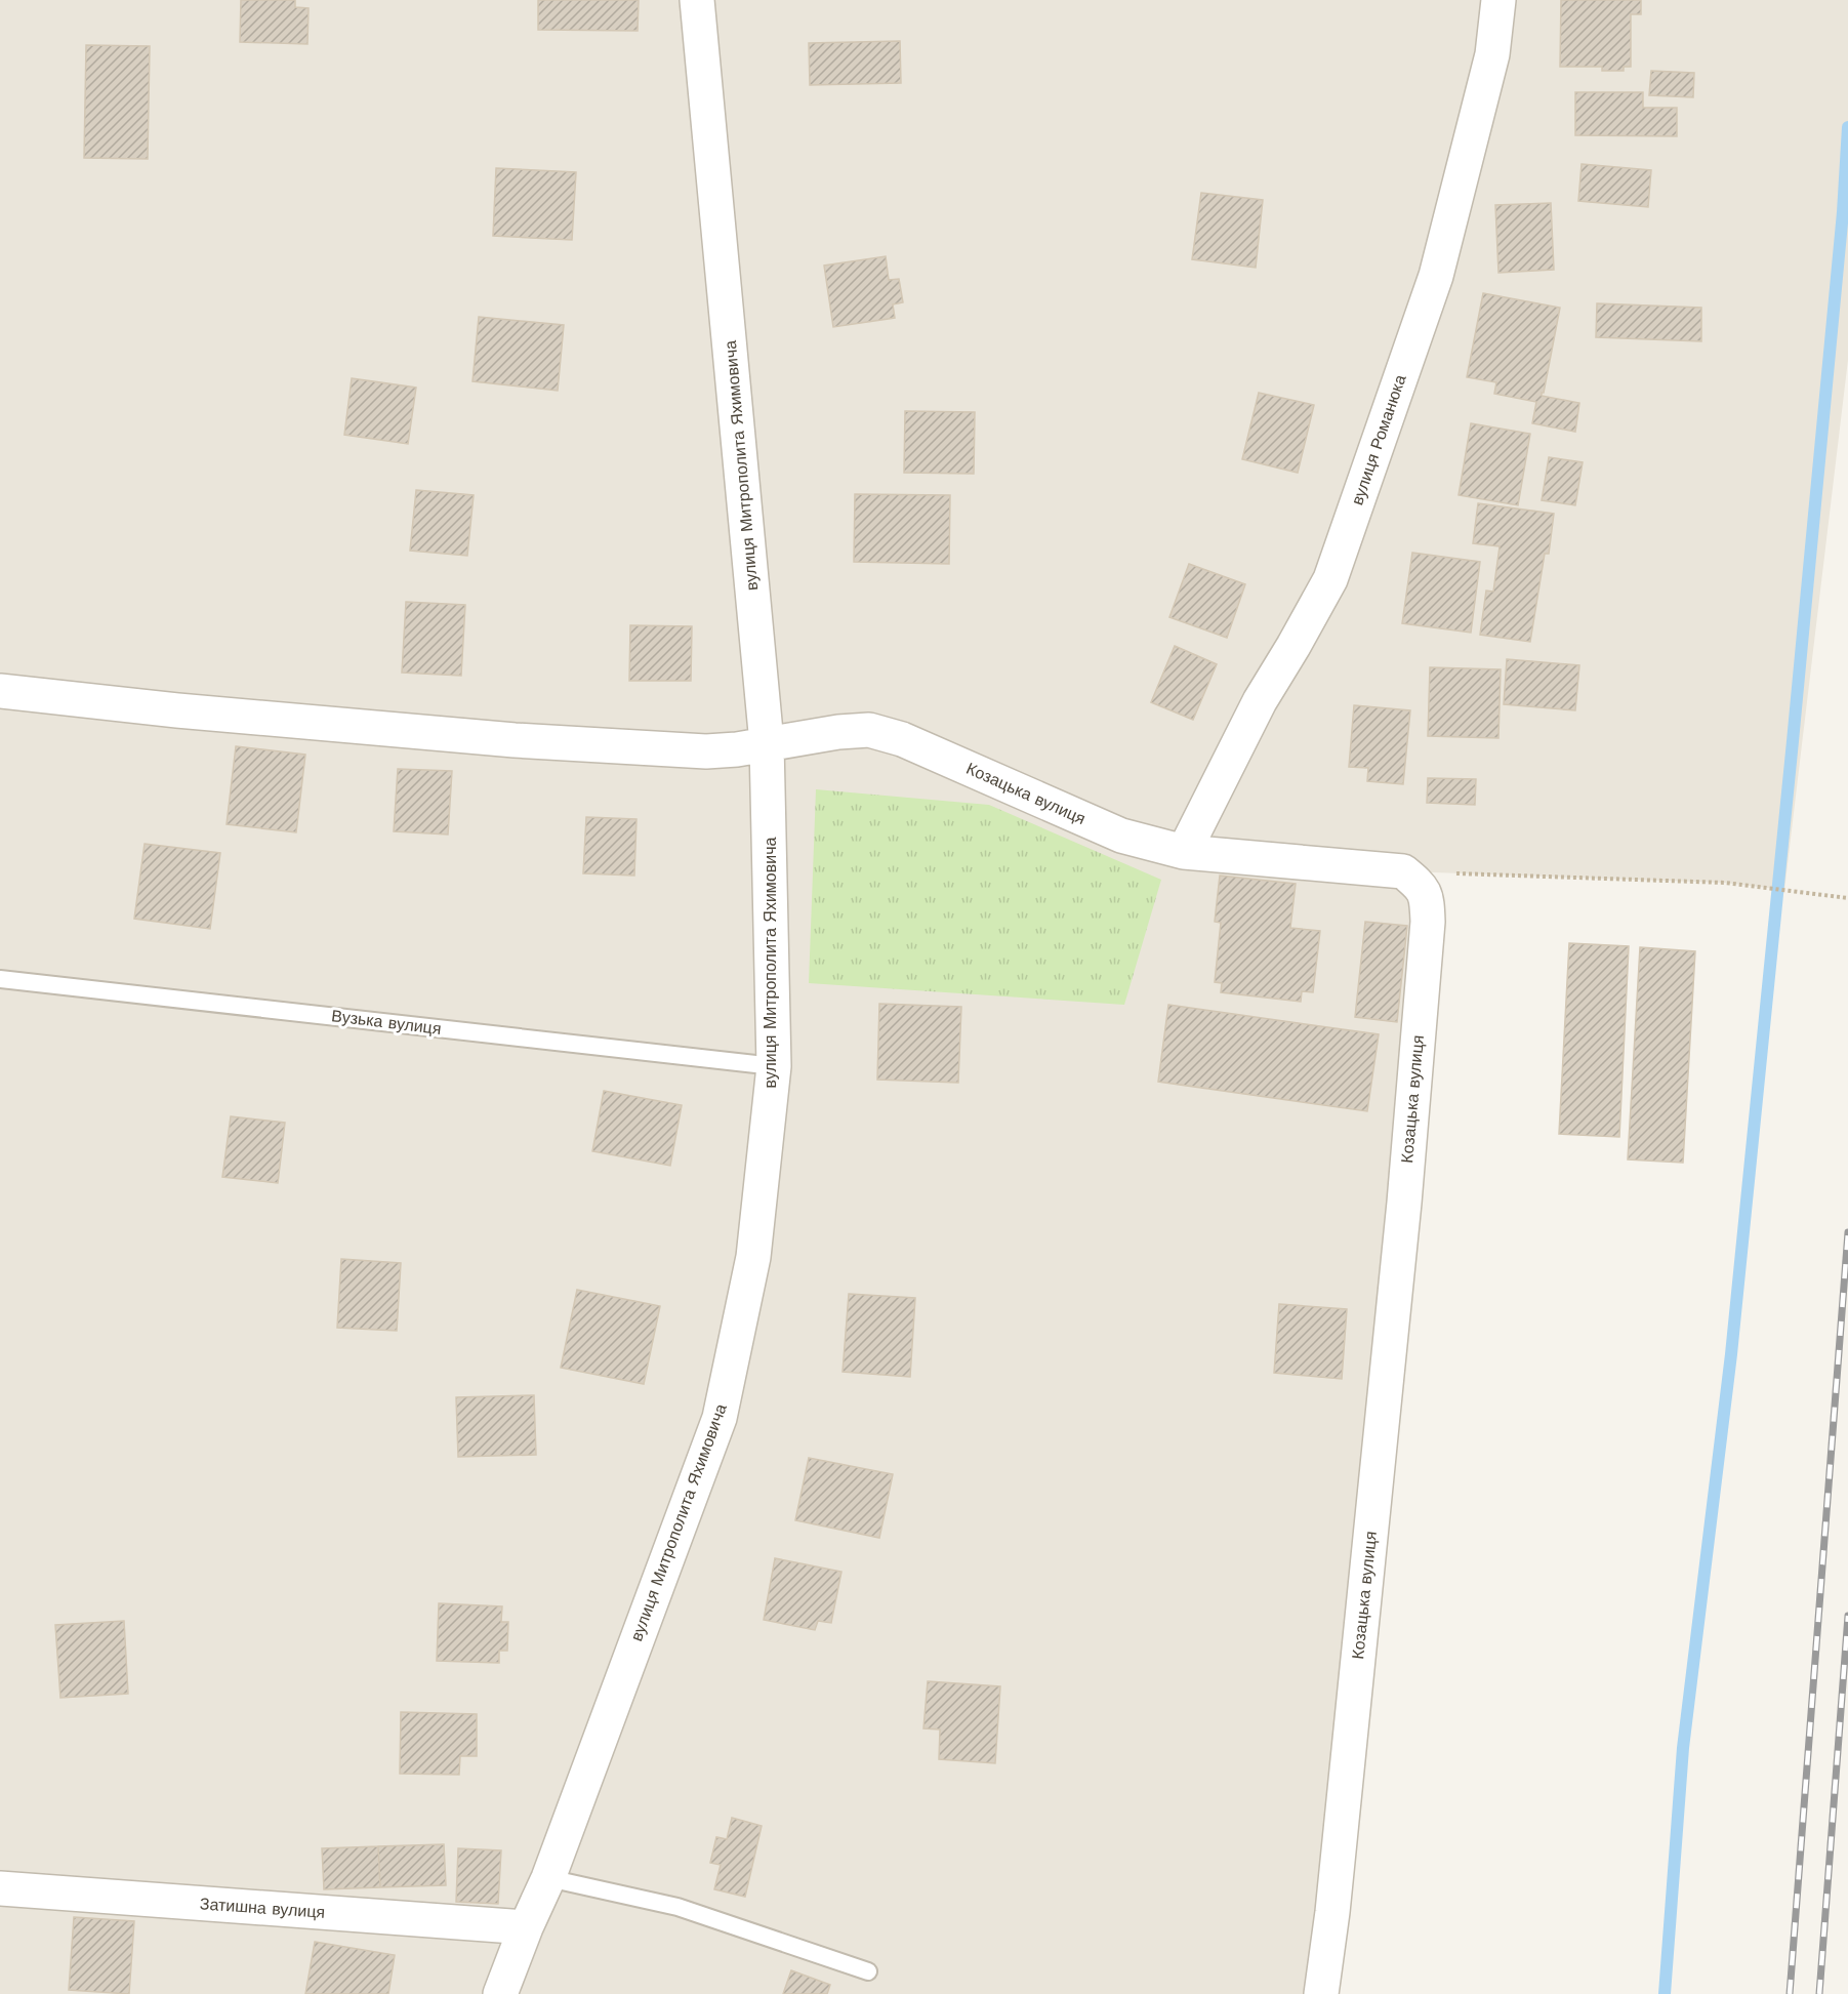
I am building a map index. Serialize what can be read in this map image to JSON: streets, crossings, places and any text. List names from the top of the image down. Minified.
{"streets":{"street":["вулиця Романюка","вулиця Митрополита Яхимовича","Козацька вулиця","Затишна вулиця"],"lane":["Вузька вулиця"]},"crossings":[["вулиця Романюка","Козацька вулиця"],["вулиця Митрополита Яхимовича","Козацька вулиця"],["вулиця Митрополита Яхимовича","Вузька вулиця"],["вулиця Митрополита Яхимовича","Затишна вулиця"]]}
